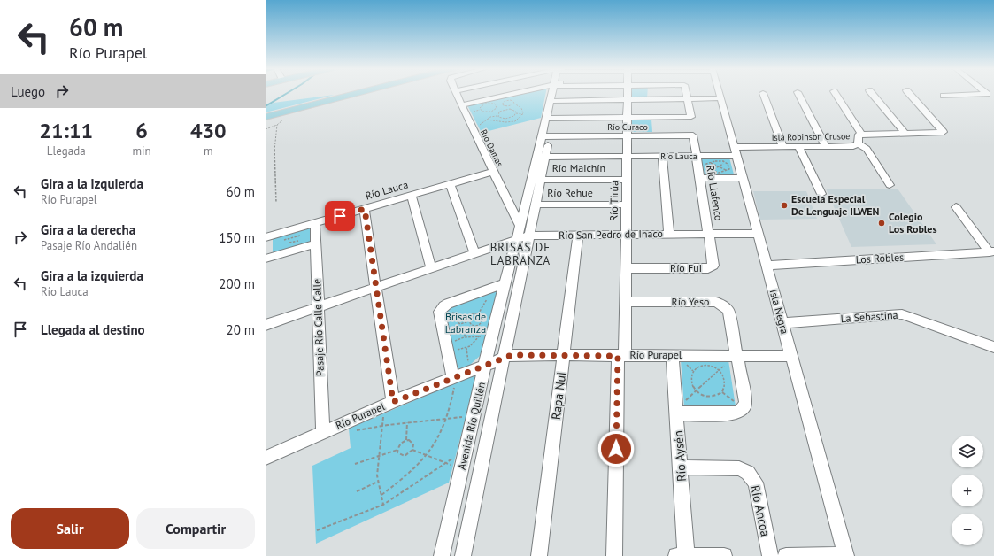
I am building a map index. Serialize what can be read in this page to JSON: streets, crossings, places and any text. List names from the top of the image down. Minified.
{"streets":{"street":["Río Curaco","Isla Robinson Crusoe","Río Damas","Río Lauca","Río Maichín","Río Rehue","Río Llafenco","Río Tirúa","Río San Pedro de Inaco","Los Robles","Río Fui","Río Yeso","Isla Negra","La Sebastina","Pasaje Río Calle Calle","Río Purapel","Rapa Nui","Avenida Río Quillén","Río Aysén","Río Ancoa"]},"crossings":[["Río Curaco","Río Lauca"],["Río Curaco","Río Llafenco"],["Río Curaco","Río Tirúa"],["Río Curaco","Avenida Río Quillén"],["Isla Robinson Crusoe","Río Lauca"],["Isla Robinson Crusoe","Isla Negra"],["Río Damas","Río Lauca"],["Río Damas","Río Rehue"],["Río Damas","Avenida Río Quillén"],["Río Lauca","Río Llafenco"],["Río Lauca","Río Tirúa"],["Río Lauca","Isla Negra"],["Río Lauca","Pasaje Río Calle Calle"],["Río Lauca","Avenida Río Quillén"],["Río Maichín","Río Tirúa"],["Río Maichín","Avenida Río Quillén"],["Río Rehue","Río Tirúa"],["Río Rehue","Avenida Río Quillén"],["Río Llafenco","Río San Pedro de Inaco"],["Río Llafenco","Río Fui"],["Río Tirúa","Río San Pedro de Inaco"],["Río Tirúa","Río Fui"],["Río Tirúa","Río Yeso"],["Río Tirúa","Río Purapel"],["Río San Pedro de Inaco","Río Fui"],["Río San Pedro de Inaco","Isla Negra"],["Río San Pedro de Inaco","Pasaje Río Calle Calle"],["Río San Pedro de Inaco","Rapa Nui"],["Río San Pedro de Inaco","Avenida Río Quillén"],["Los Robles","Isla Negra"],["Río Yeso","Río Purapel"],["Isla Negra","La Sebastina"],["Isla Negra","Río Purapel"],["Pasaje Río Calle Calle","Río Purapel"],["Río Purapel","Rapa Nui"],["Río Purapel","Avenida Río Quillén"],["Río Purapel","Río Aysén"],["Río Aysén","Río Ancoa"]],"districts":["BRISAS DE LABRANZA"],"parks":["Brisas de Labranza"],"places":["Escuela Especial De Lenguaje ILWEN","Colegio Los Robles"],"page":{"turn":["60 m","Río Purapel"],"then":"Luego","eta":["21:11","Llegada","6","min","430","m"],"list":[{"name":"Gira a la izquierda","note":"Río Purapel","value":"60 m"},{"name":"Gira a la derecha","note":"Pasaje Río Andalién","value":"150 m"},{"name":"Gira a la izquierda","note":"Río Lauca","value":"200 m"},{"name":"Llegada al destino","value":"20 m"}],"map_buttons":["+","−"],"buttons":["Salir","Compartir"]}}
